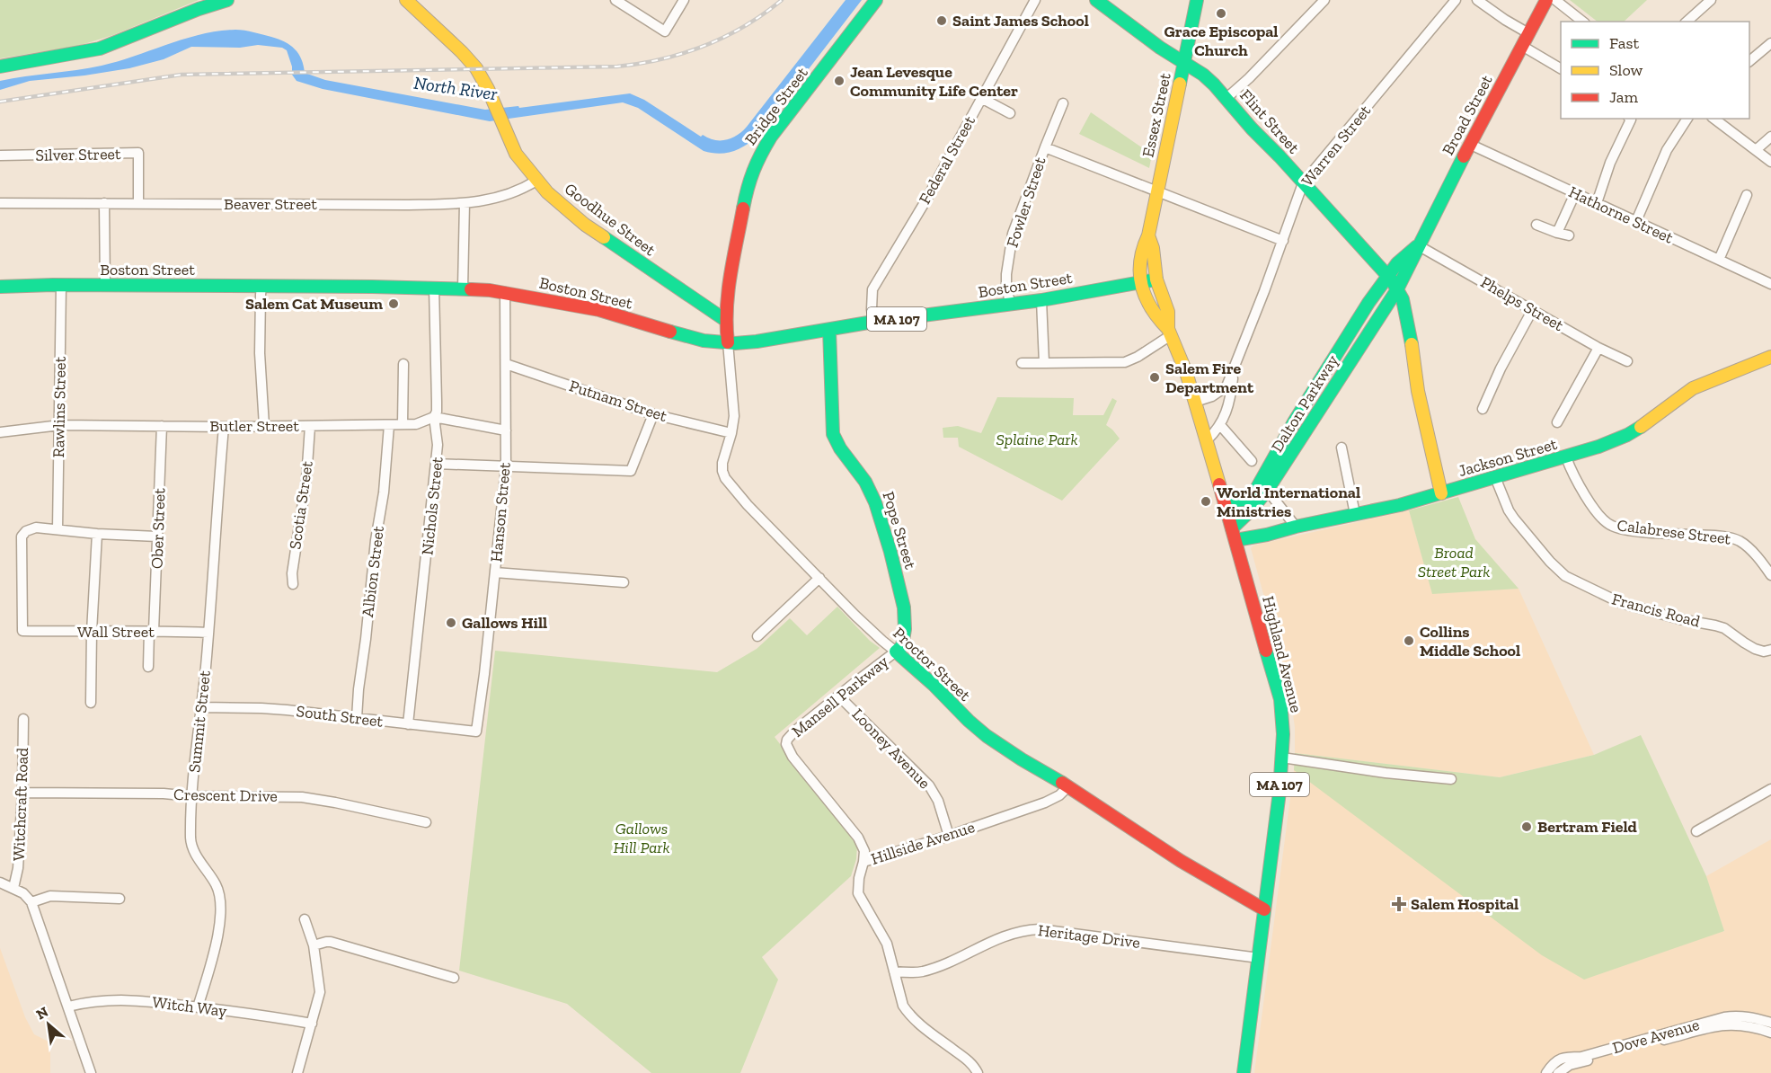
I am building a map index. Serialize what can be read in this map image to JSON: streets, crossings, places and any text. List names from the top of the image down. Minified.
{"streets":{"main road":["Bridge Street","Essex Street","Broad Street","Flint Street","Goodhue Street","Boston Street","MA 107","Dalton Parkway","Jackson Street","Pope Street","Highland Avenue","Proctor Street"],"street":["Warren Street","Silver Street","Federal Street","Fowler Street","Beaver Street","Hathorne Street","Phelps Street","Putnam Street","Rawlins Street","Butler Street","Scotia Street","Nichols Street","Hanson Street","Ober Street","Calabrese Street","Albion Street","Francis Road","Wall Street","Mansell Parkway","South Street","Summit Street","Looney Avenue","Crescent Drive","Witchcraft Road","Hillside Avenue","Heritage Drive","Witch Way","Dove Avenue"]},"crossings":[["Bridge Street","Goodhue Street"],["Bridge Street","Boston Street"],["Bridge Street","Proctor Street"],["Essex Street","Flint Street"],["Essex Street","Warren Street"],["Essex Street","Boston Street"],["Essex Street","Highland Avenue"],["Broad Street","Flint Street"],["Broad Street","Hathorne Street"],["Broad Street","Phelps Street"],["Broad Street","Dalton Parkway"],["Flint Street","Warren Street"],["Flint Street","Dalton Parkway"],["Warren Street","Highland Avenue"],["Silver Street","Beaver Street"],["Federal Street","Boston Street"],["Fowler Street","Boston Street"],["Beaver Street","Goodhue Street"],["Boston Street","Rawlins Street"],["Boston Street","Nichols Street"],["Boston Street","Hanson Street"],["Boston Street","Pope Street"],["Boston Street","Proctor Street"],["Putnam Street","Hanson Street"],["Putnam Street","Proctor Street"],["Dalton Parkway","Jackson Street"],["Dalton Parkway","Highland Avenue"],["Rawlins Street","Butler Street"],["Rawlins Street","Wall Street"],["Butler Street","Scotia Street"],["Butler Street","Nichols Street"],["Butler Street","Hanson Street"],["Butler Street","Ober Street"],["Butler Street","Albion Street"],["Butler Street","Summit Street"],["Jackson Street","Calabrese Street"],["Jackson Street","Francis Road"],["Jackson Street","Highland Avenue"],["Nichols Street","South Street"],["Hanson Street","South Street"],["Ober Street","Wall Street"],["Pope Street","Proctor Street"],["Pope Street","Mansell Parkway"],["Albion Street","South Street"],["Wall Street","Summit Street"],["Highland Avenue","Proctor Street"],["Highland Avenue","Heritage Drive"],["Proctor Street","Mansell Parkway"],["Proctor Street","Hillside Avenue"],["Mansell Parkway","Looney Avenue"],["Mansell Parkway","Hillside Avenue"],["South Street","Summit Street"],["Summit Street","Crescent Drive"],["Summit Street","Witch Way"],["Looney Avenue","Hillside Avenue"],["Crescent Drive","Witchcraft Road"],["Hillside Avenue","Heritage Drive"]],"water":["North River"],"parks":["Splaine Park","Broad Street Park","Gallows Hill Park"],"places":{"other":["Grace Episcopal Church","Saint James School","Jean Levesque Community Life Center","Salem Cat Museum","Salem Fire Department","World International Ministries","Gallows Hill","Collins Middle School","Bertram Field"],"health":["Salem Hospital"]},"legend":["Fast","Slow","Jam"],"north":"top left"}
